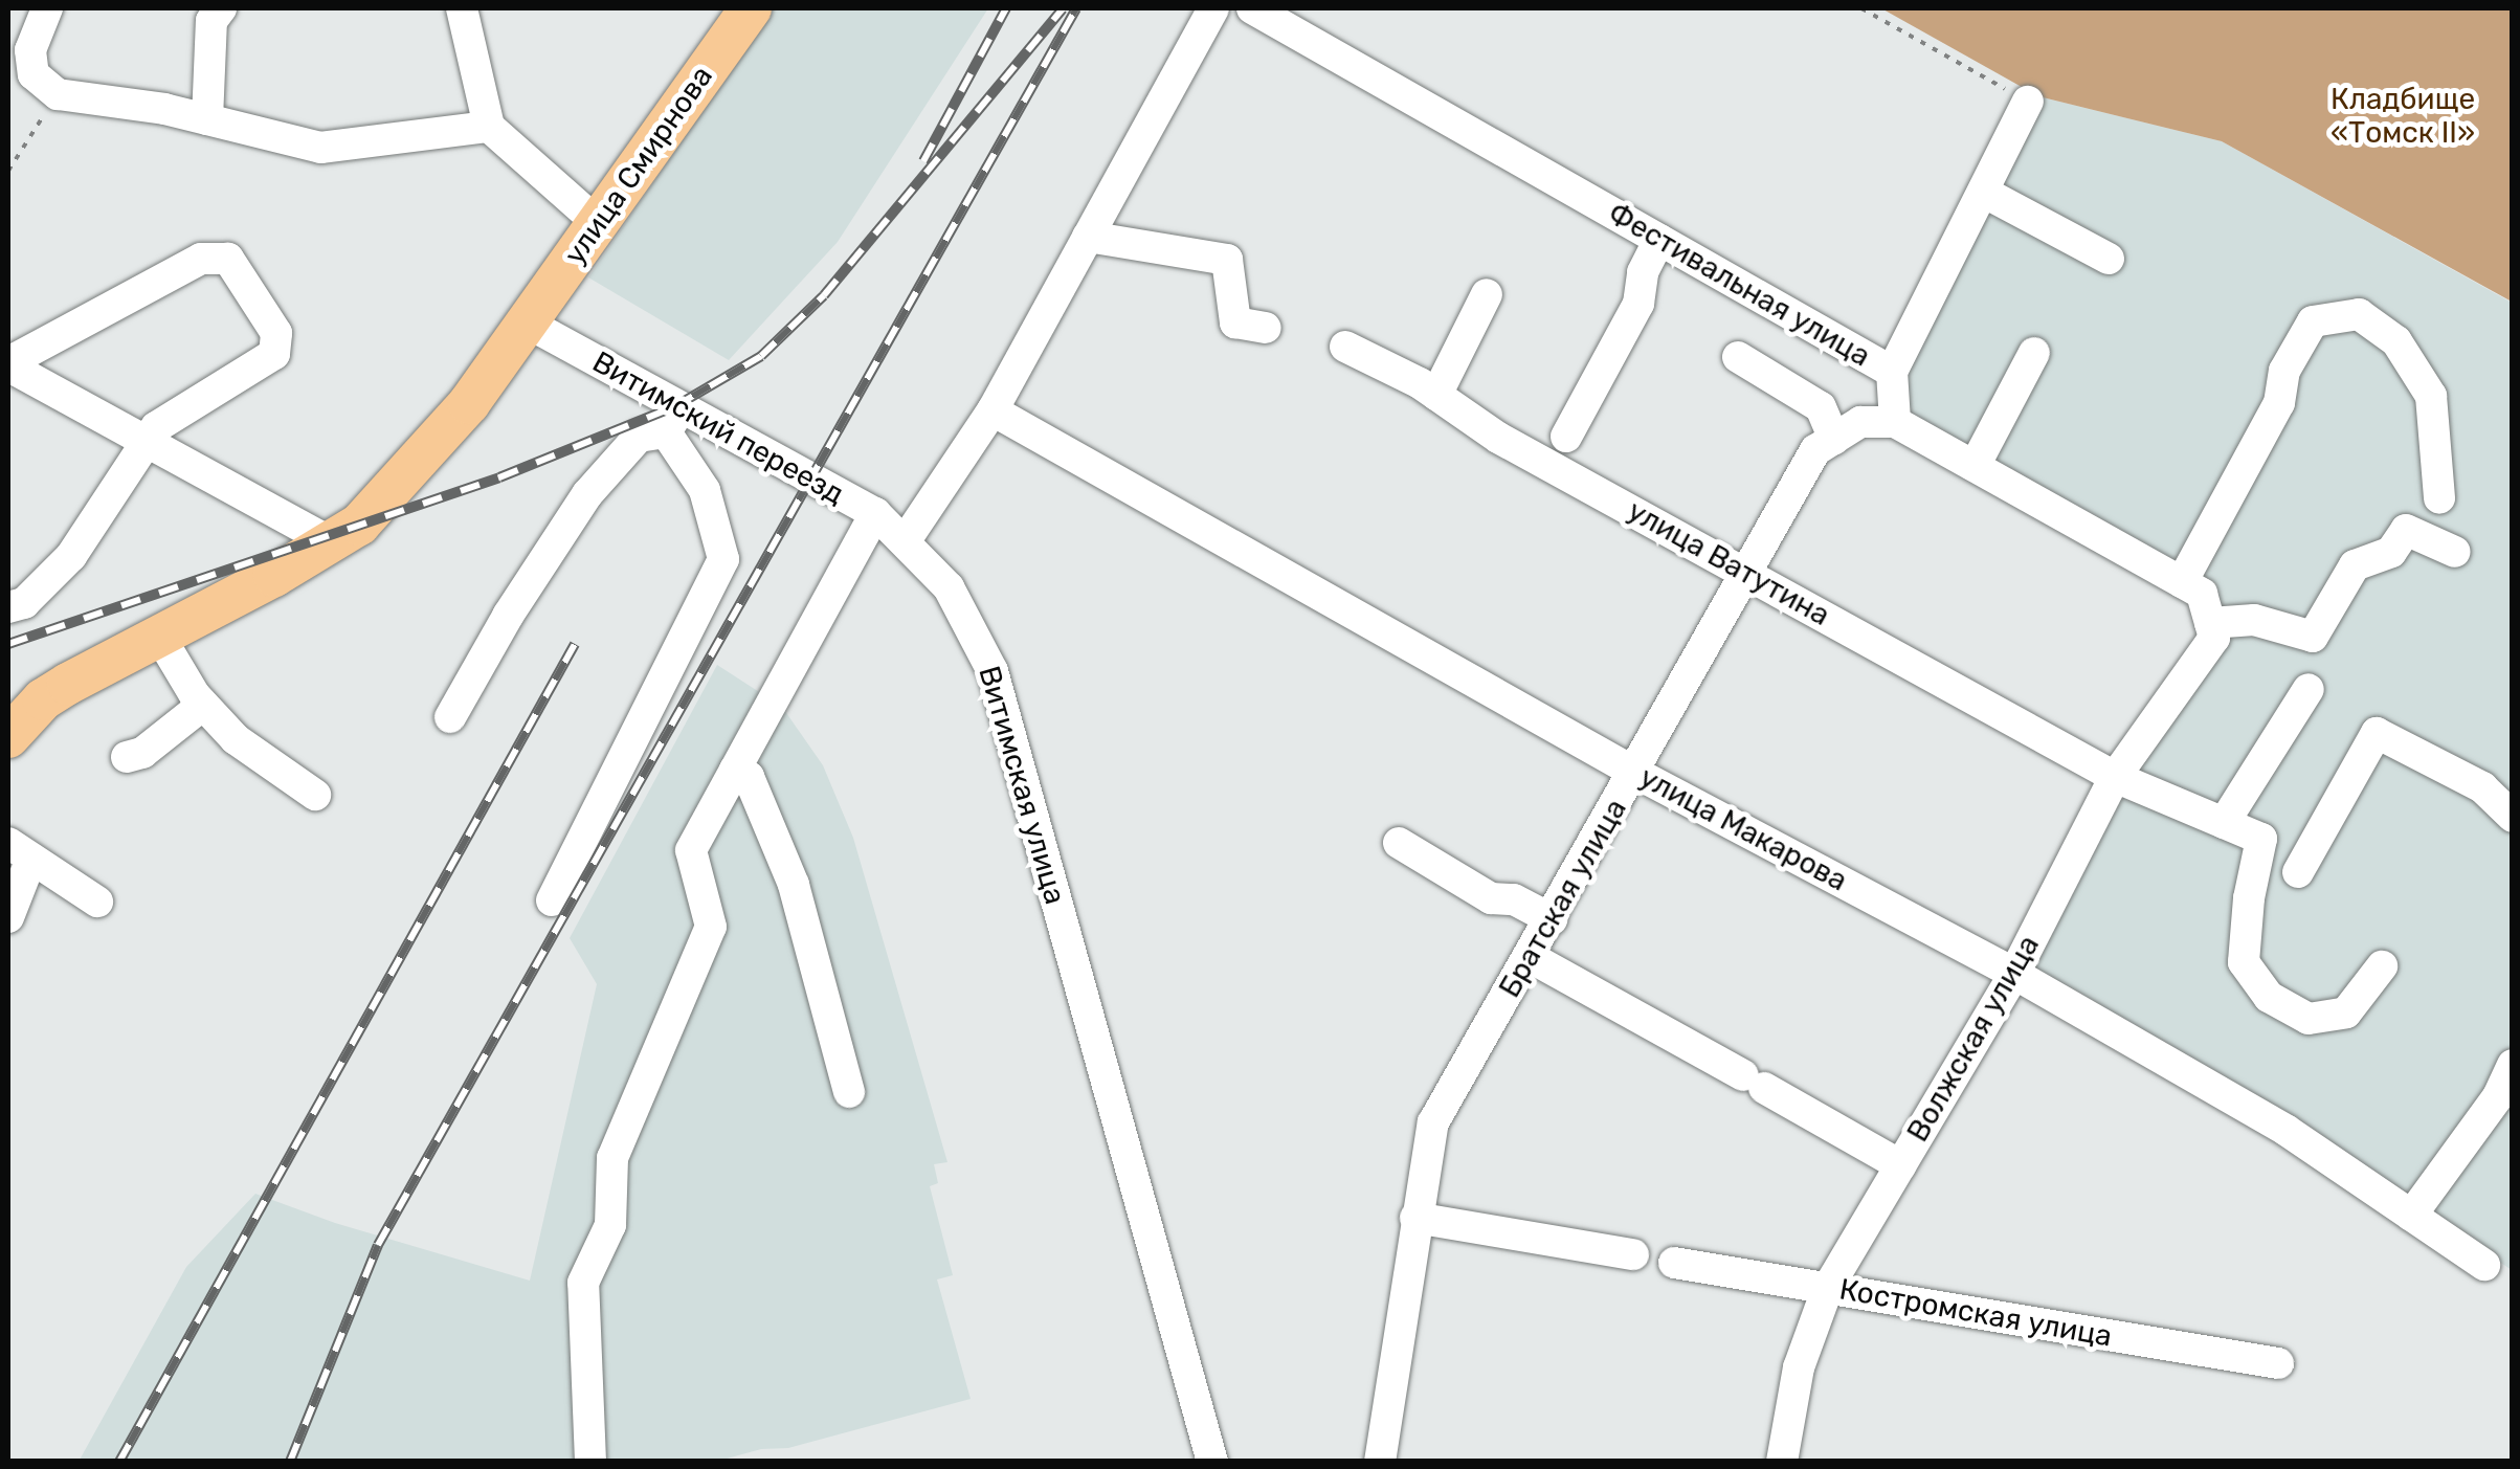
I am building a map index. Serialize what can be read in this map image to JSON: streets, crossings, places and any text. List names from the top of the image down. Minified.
{"streets":{"main road":["улица Смирнова"],"street":["Фестивальная улица","Витимский переезд","улица Ватутина","Витимская улица","улица Макарова","Братская улица","Волжская улица","Костромская улица"]},"crossings":[["улица Смирнова","Витимский переезд"],["Фестивальная улица","Братская улица"],["Витимский переезд","Витимская улица"],["улица Ватутина","Братская улица"],["улица Ватутина","Волжская улица"],["улица Макарова","Братская улица"],["улица Макарова","Волжская улица"],["Волжская улица","Костромская улица"]],"parks":["Кладбище «Томск II»"]}
